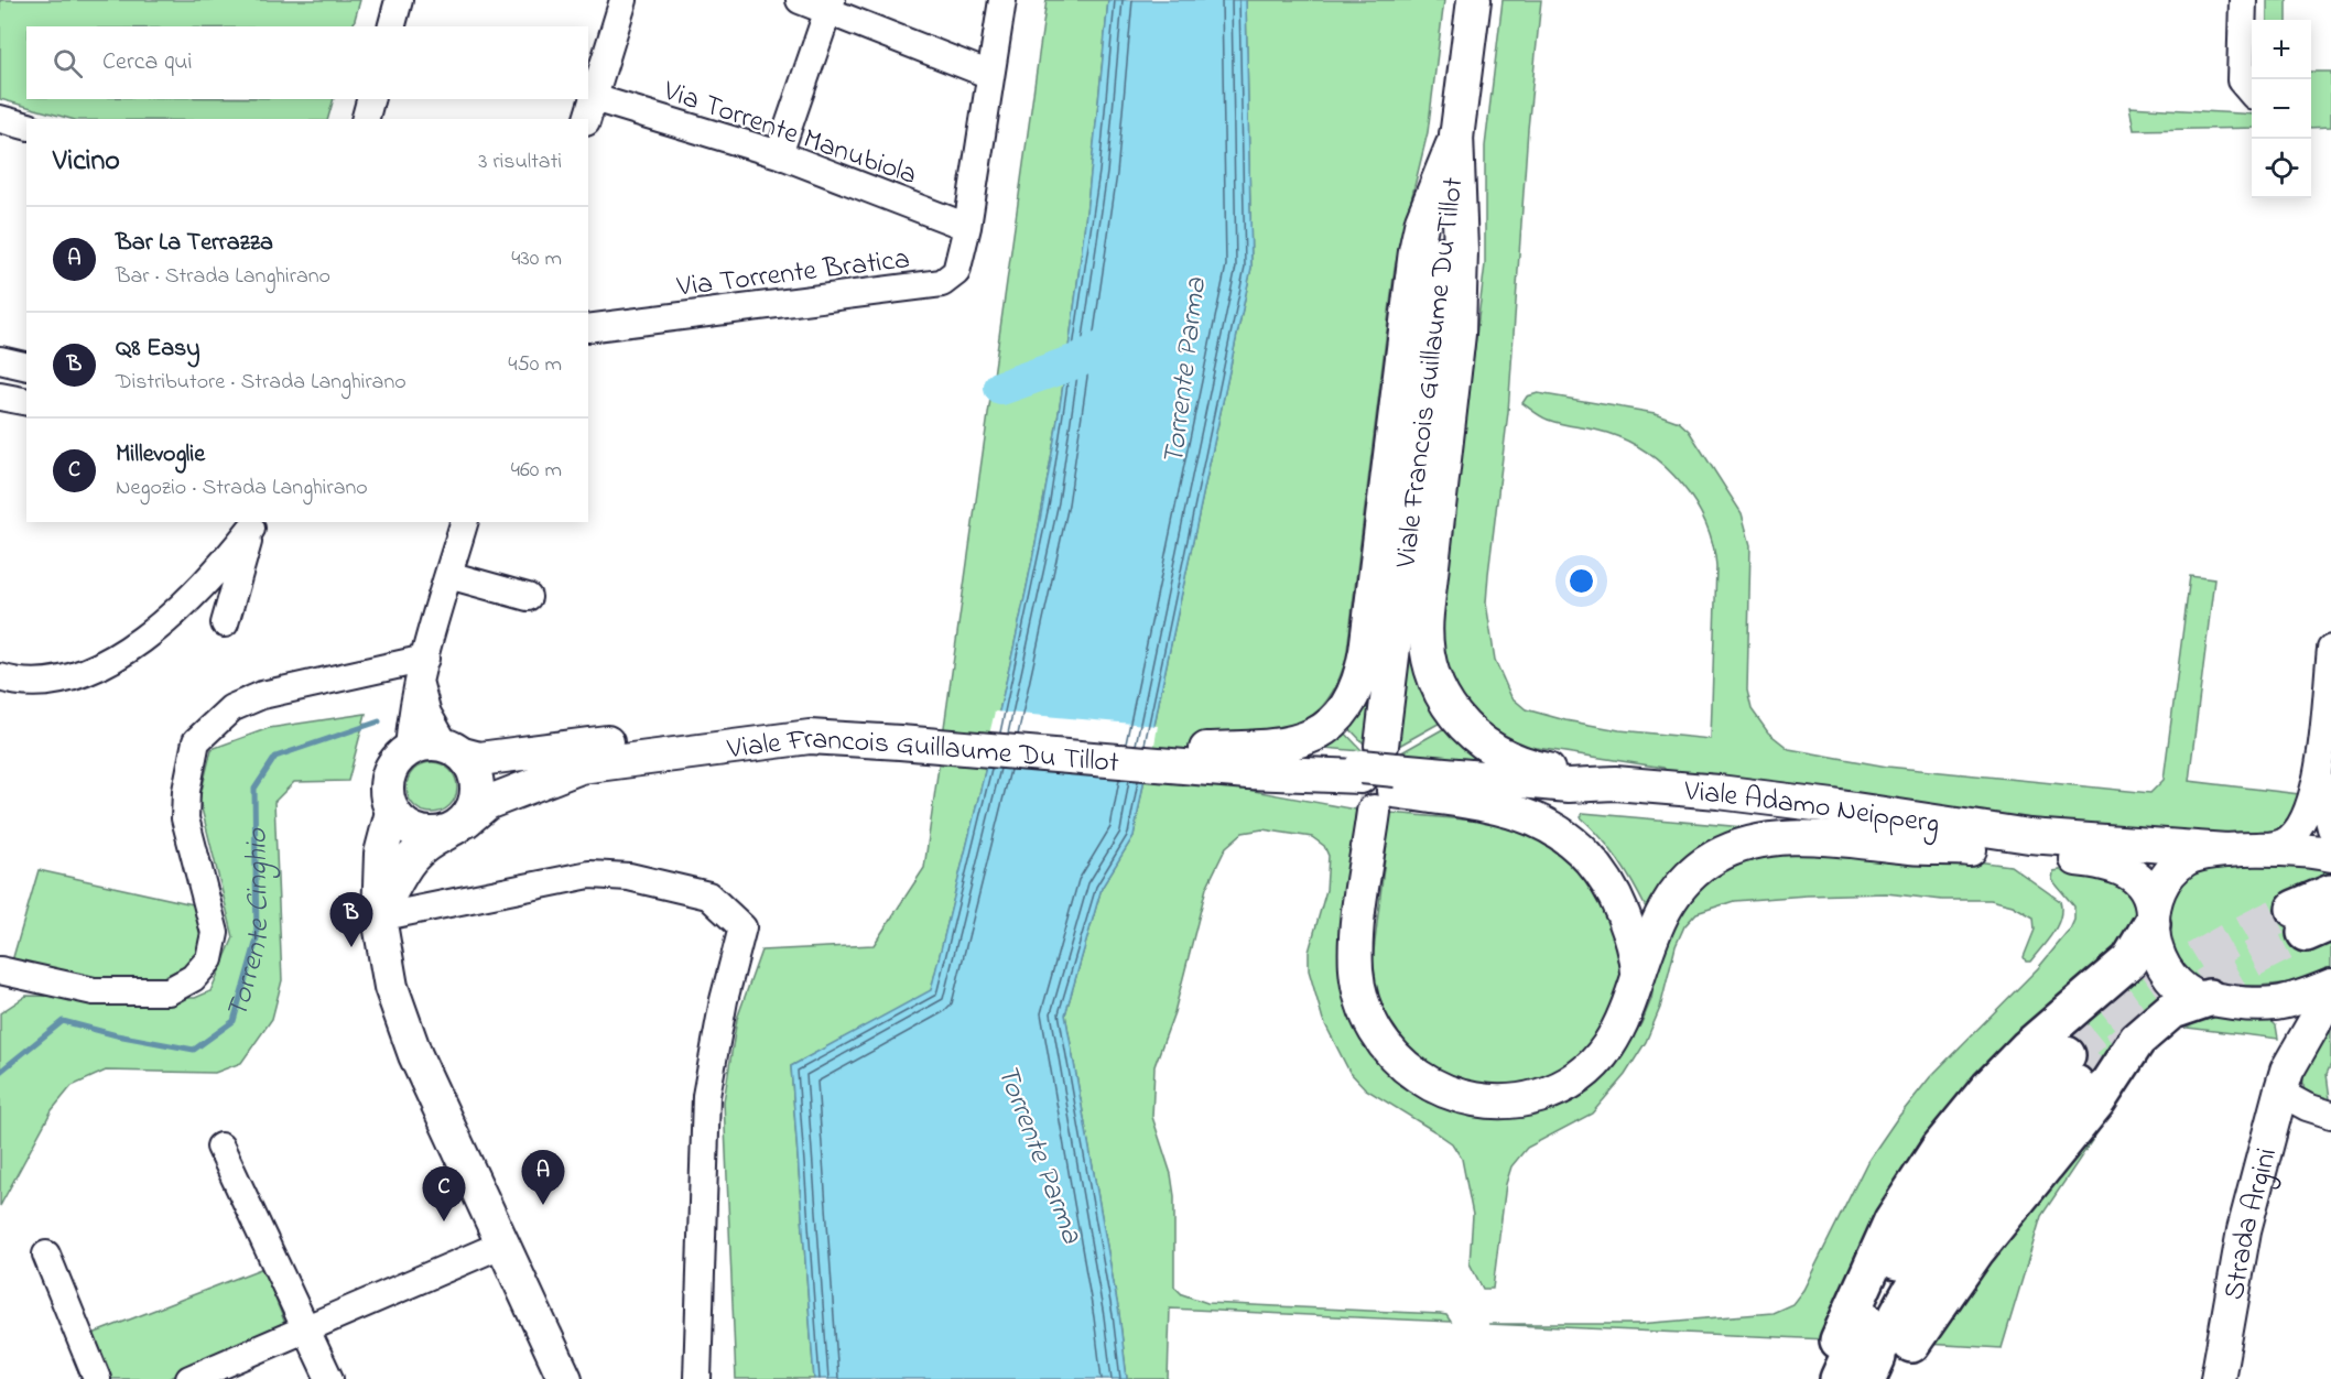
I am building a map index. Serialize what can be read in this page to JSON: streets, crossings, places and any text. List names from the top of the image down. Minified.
{"streets":{"main road":["Viale Francois Guillaume Du Tillot","Viale Adamo Neipperg","Strada Argini"],"street":["Via Torrente Manubiola","Via Torrente Bratica"]},"crossings":[["Via Torrente Manubiola","Via Torrente Bratica"],["Viale Francois Guillaume Du Tillot","Viale Adamo Neipperg"]],"water":["Torrente Parma","Torrente Cinghio"],"page":{"map_buttons":["+","−"],"search":"Cerca qui","heading":["Vicino","3 risultati"],"list":[{"mark":"A","name":"Bar La Terrazza","note":"Bar · Strada Langhirano","value":"430 m"},{"mark":"B","name":"Q8 Easy","note":"Distributore · Strada Langhirano","value":"450 m"},{"mark":"C","name":"Millevoglie","note":"Negozio · Strada Langhirano","value":"460 m"}],"pins":["B","A","C"]}}
